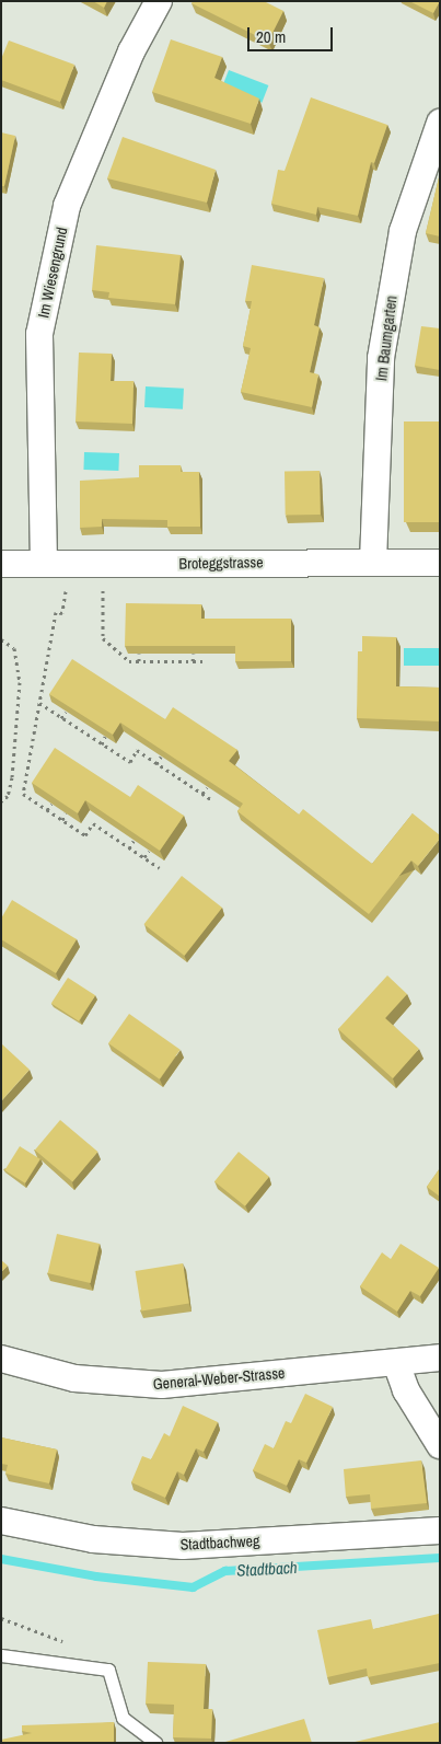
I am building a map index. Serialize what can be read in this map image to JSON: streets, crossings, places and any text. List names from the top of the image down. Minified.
{"streets":{"street":["Im Wiesengrund","Im Baumgarten","Broteggstrasse","General-Weber-Strasse","Stadtbachweg"]},"crossings":[["Im Wiesengrund","Broteggstrasse"],["Im Baumgarten","Broteggstrasse"]],"water":["Stadtbach"],"scale_bar":"20 m"}
